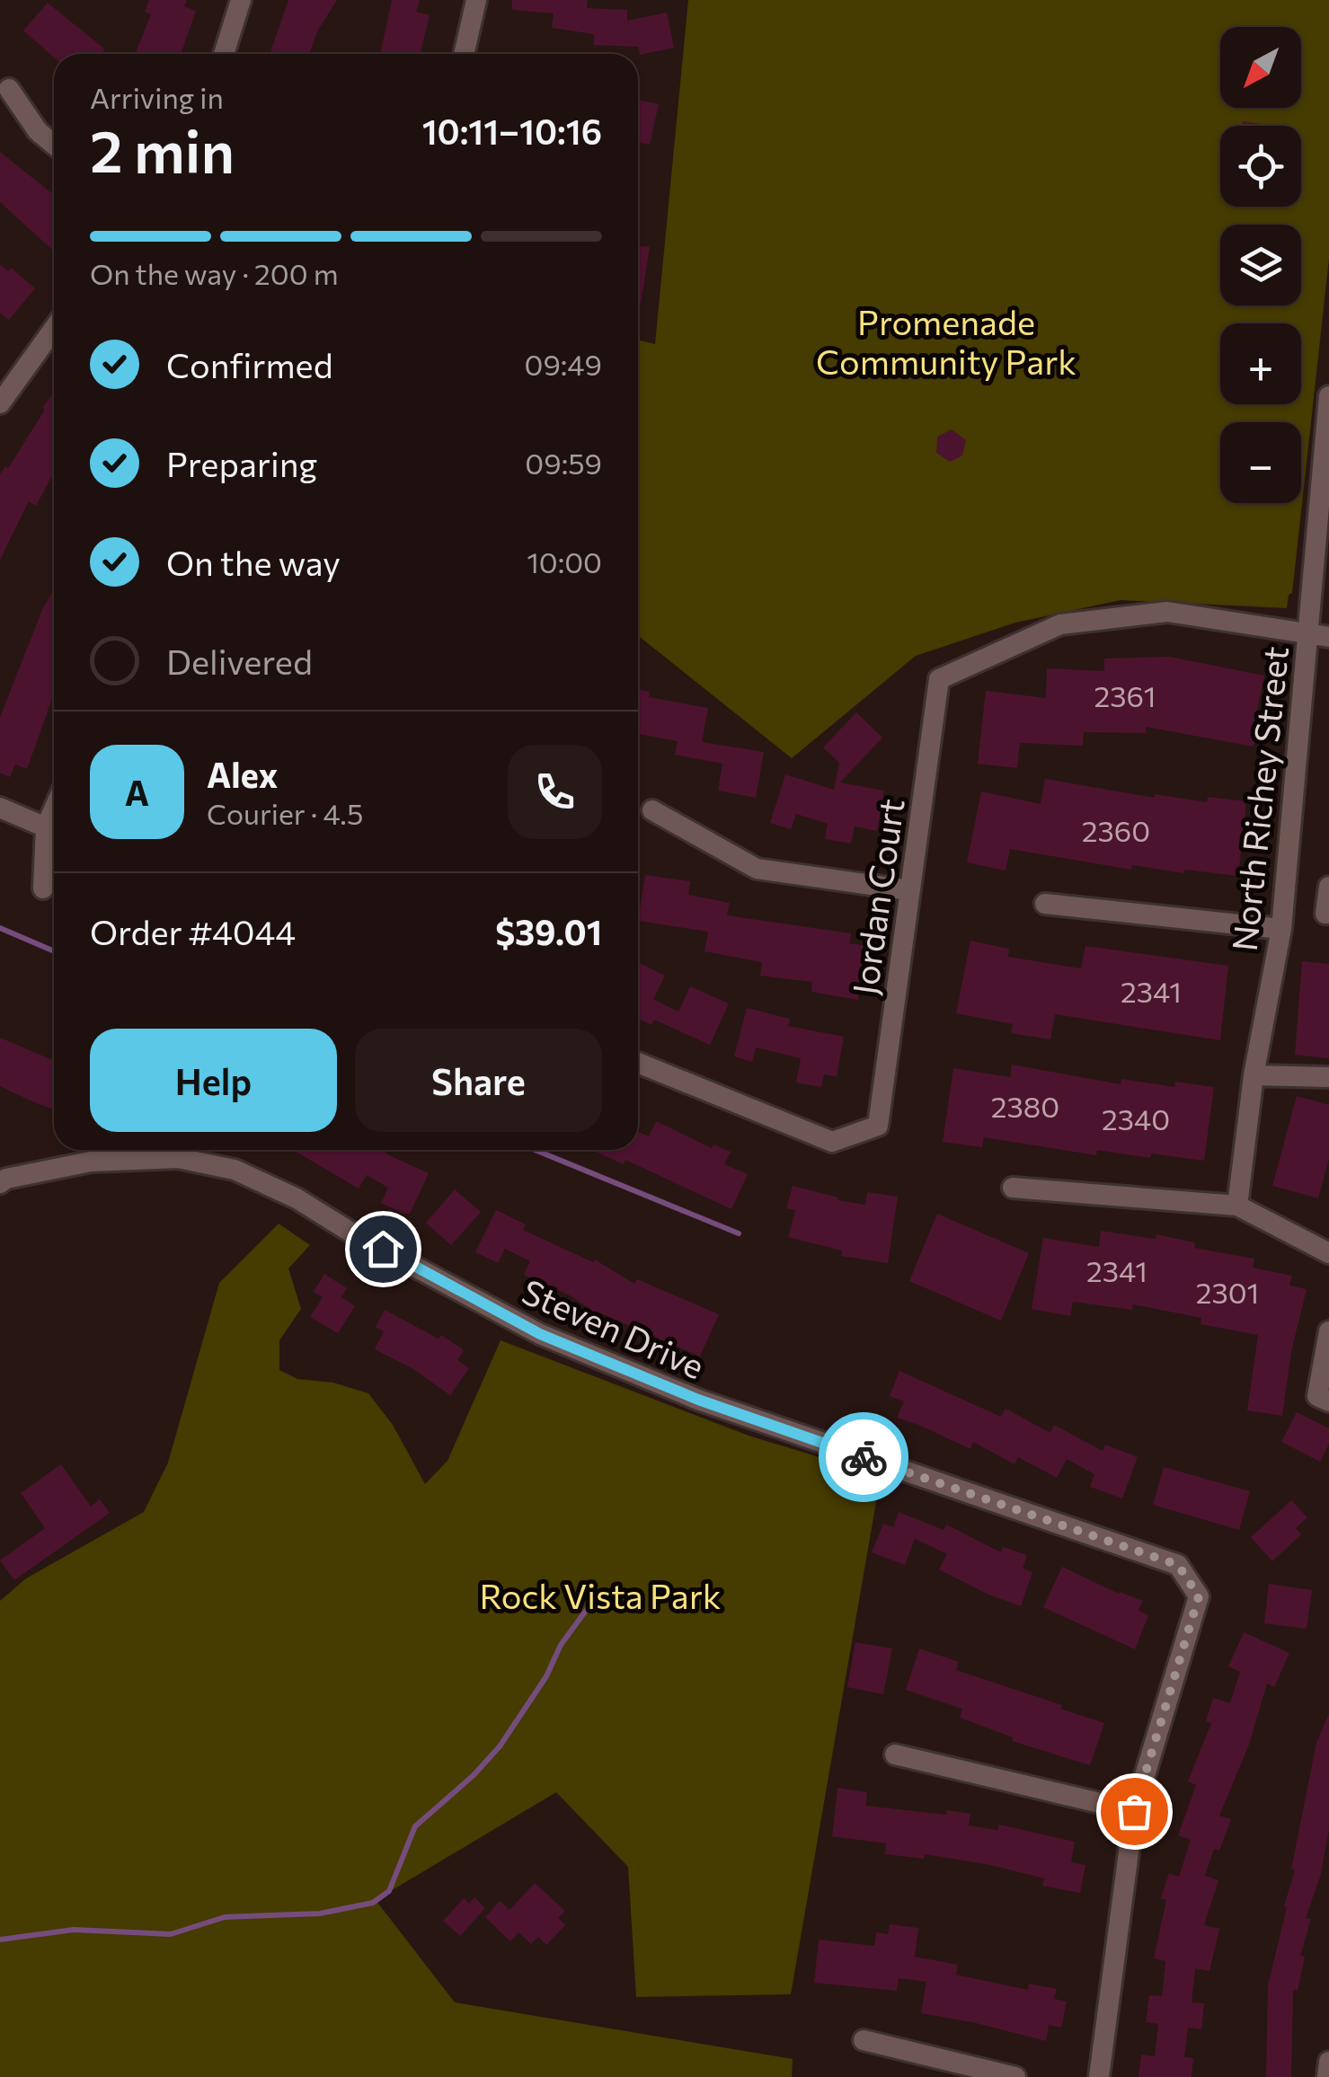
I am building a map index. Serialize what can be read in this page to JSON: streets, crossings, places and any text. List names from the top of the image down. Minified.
{"streets":{"street":["North Richey Street","Jordan Court","Steven Drive"]},"crossings":[["North Richey Street","Jordan Court"]],"parks":["Promenade Community Park","Rock Vista Park"],"house_numbers":["2361","2360","2341","2380","2340","2341","2301"],"north":"bottom left","page":{"map_buttons":["+","−"],"heading":["2 min","Arriving in","10:11–10:16"],"panel":["Alex","Courier · 4.5","Order #4044","$39.01"],"bar":"On the way · 200 m","list":[["Confirmed","09:49"],["Preparing","09:59"],["On the way","10:00"],"Delivered"],"round":"A","buttons":["Help","Share"]}}
